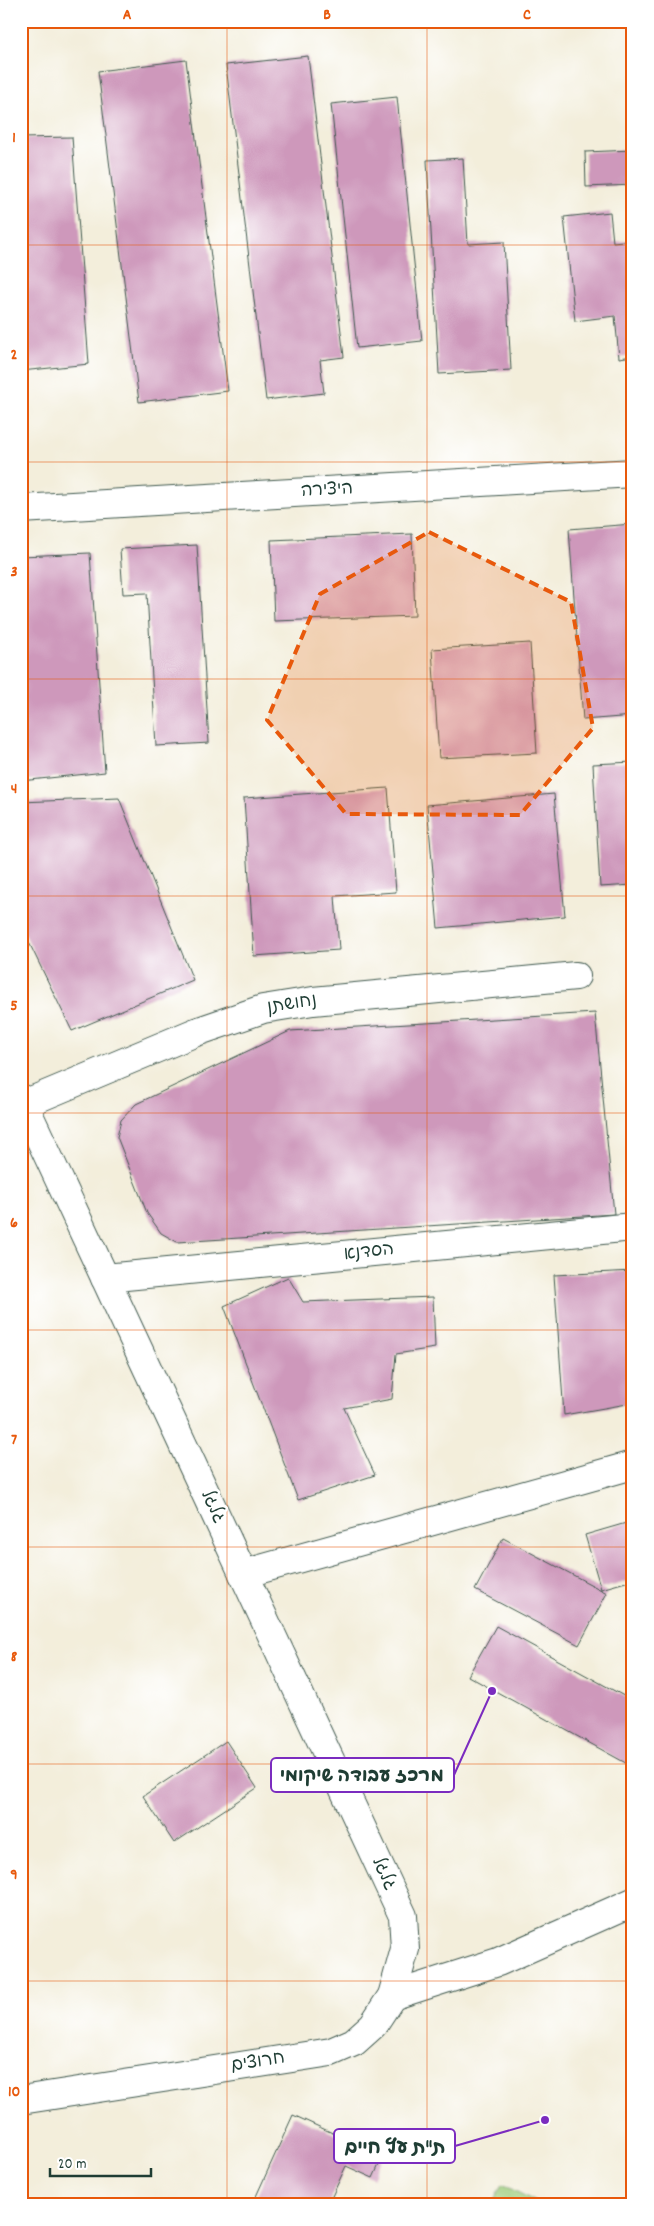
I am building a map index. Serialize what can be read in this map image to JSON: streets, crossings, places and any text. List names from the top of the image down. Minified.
{"streets":{"street":["היצירה","נחושתן","הסדנא","גלגל","חרוצים"]},"crossings":[["נחושתן","גלגל"],["הסדנא","גלגל"],["גלגל","חרוצים"]],"places":["מרכז עבודה שיקומי","ת\"ת עץ חיים"],"scale_bar":"20 m","grid":{"columns":["A","B","C"],"rows":["1","2","3","4","5","6","7","8","9","10"]}}
